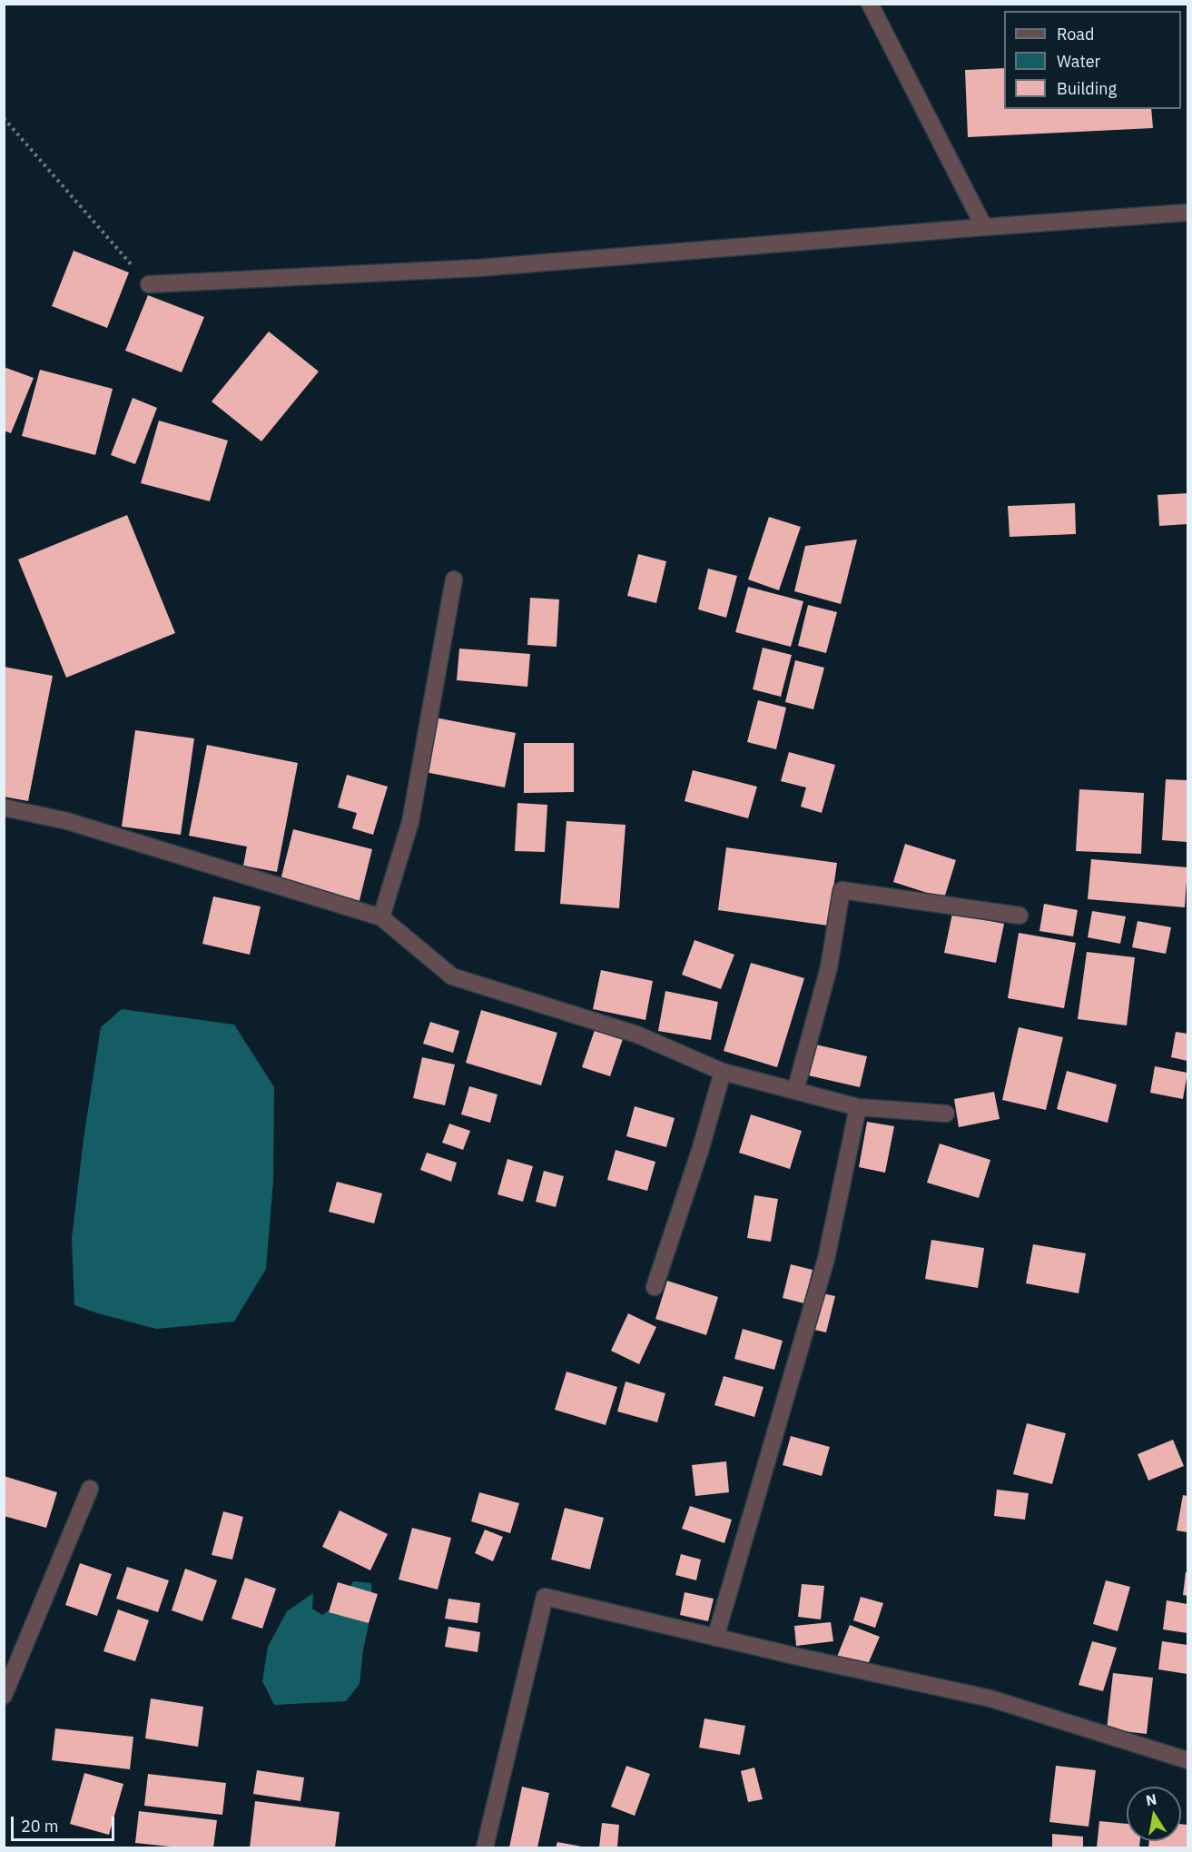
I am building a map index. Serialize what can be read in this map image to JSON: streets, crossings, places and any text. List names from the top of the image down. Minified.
{"legend":["Road","Water","Building"],"scale_bar":"20 m","north":"top"}
